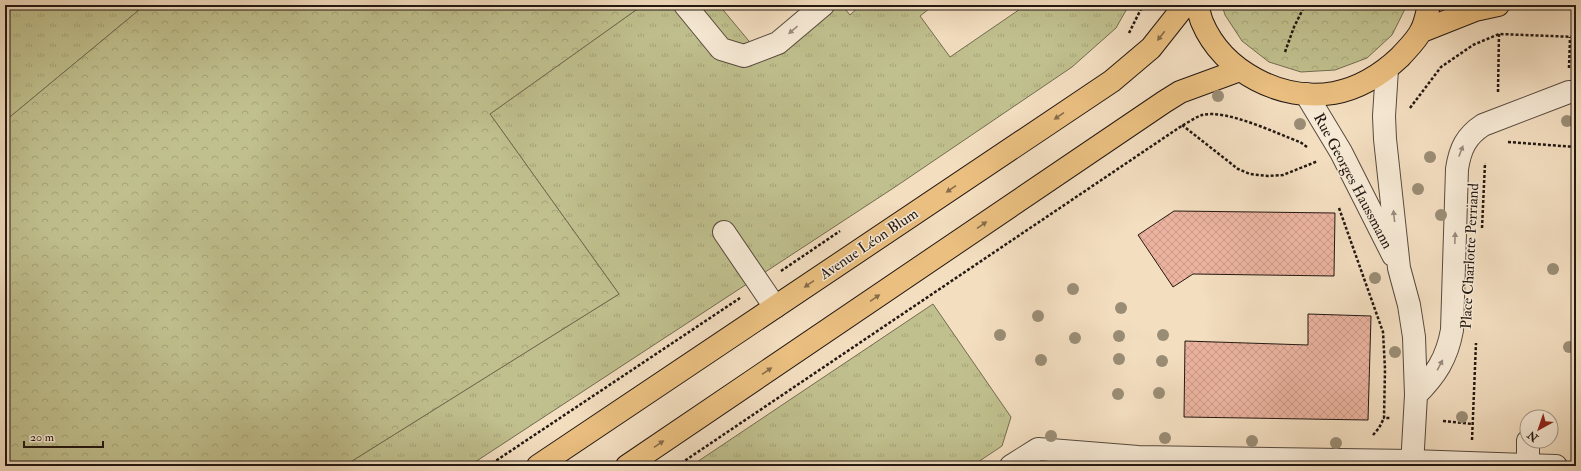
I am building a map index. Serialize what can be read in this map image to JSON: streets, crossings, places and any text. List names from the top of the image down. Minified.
{"streets":{"main road":["Avenue Léon Blum"],"street":["Rue Georges Haussmann"],"path":["Place Charlotte Perriand"]},"scale_bar":"20 m","north":"bottom left"}
